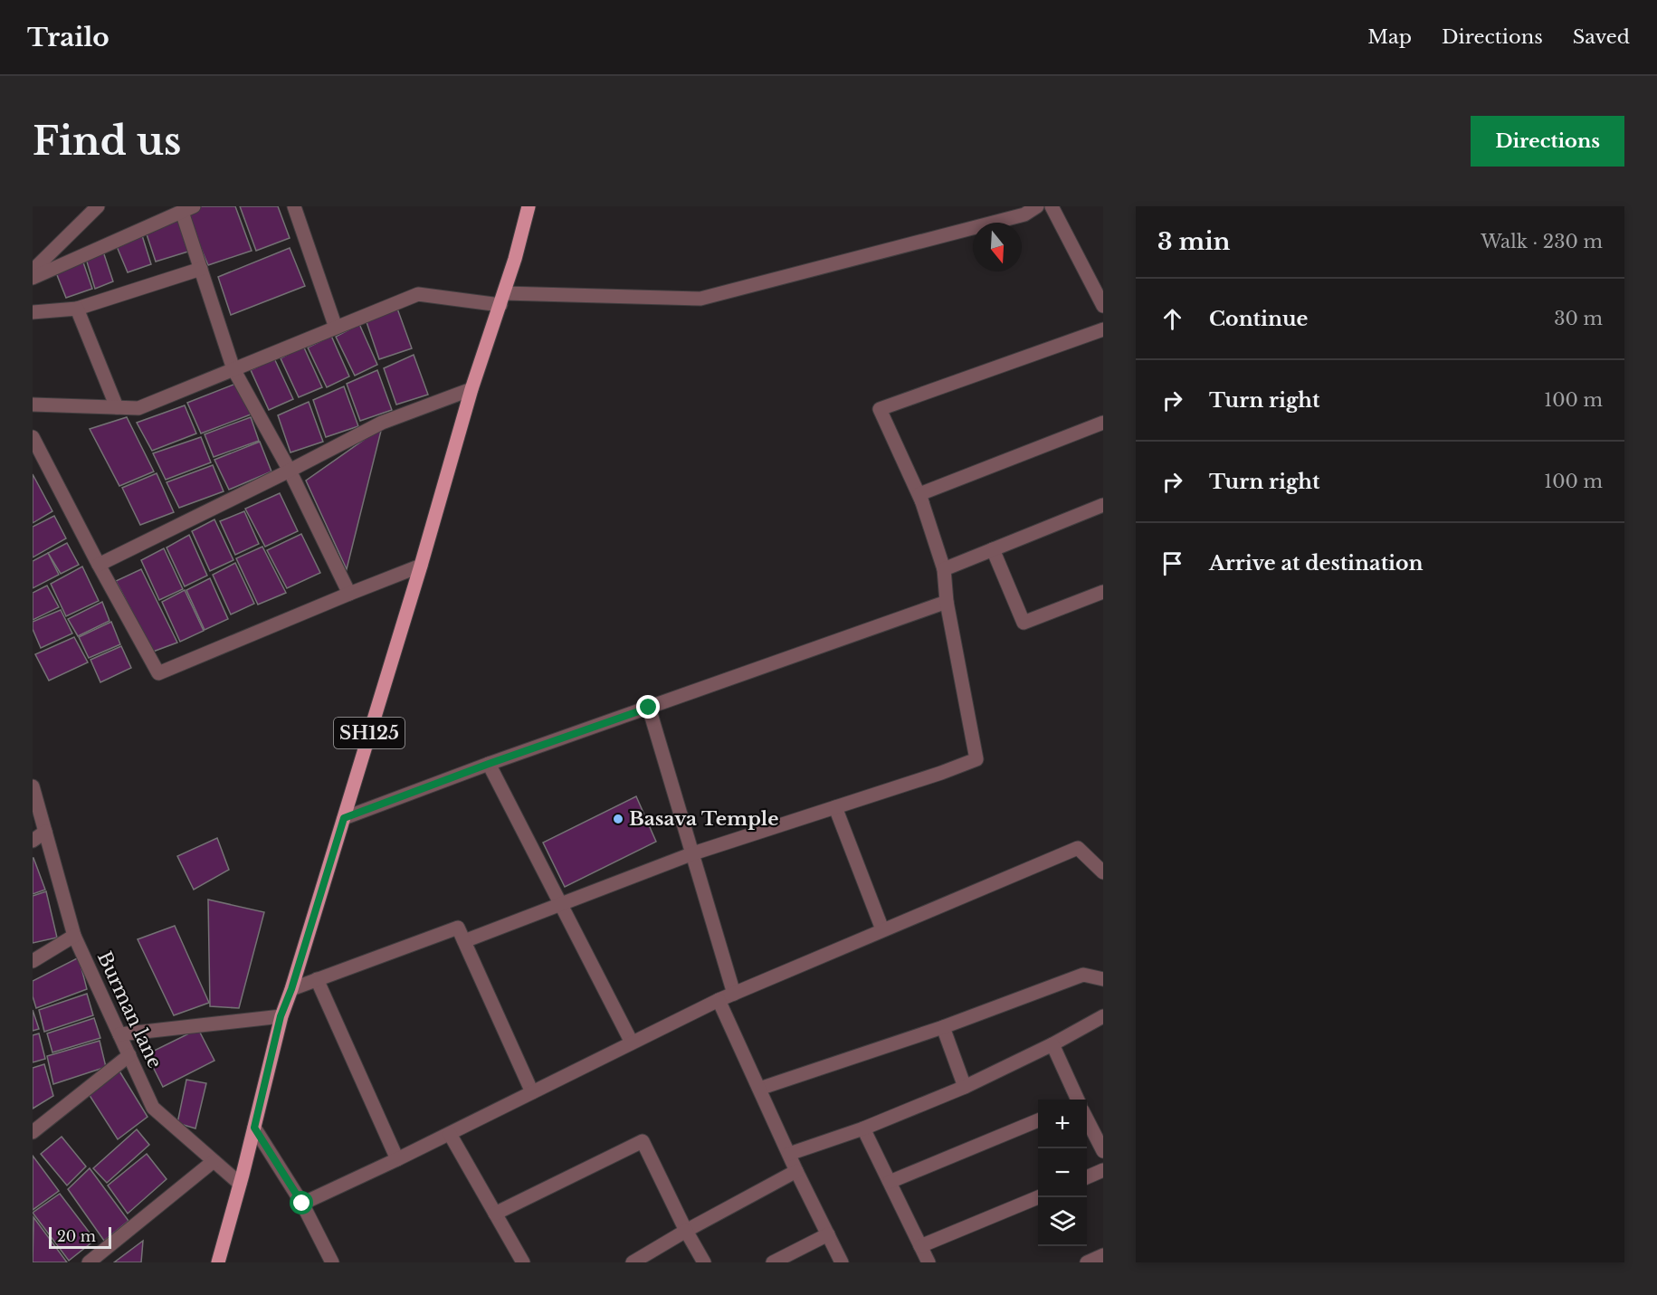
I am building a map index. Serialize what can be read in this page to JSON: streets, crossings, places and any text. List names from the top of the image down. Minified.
{"streets":{"main road":["SH125"],"street":["Burman lane"]},"crossings":[["SH125","Burman lane"]],"places":["Basava Temple"],"scale_bar":"20 m","north":"bottom","page":{"header":"Trailo","nav":["Map","Directions","Saved"],"buttons":"Directions","title":"Find us","heading":["3 min","Walk · 230 m"],"list":[["Continue","30 m"],["Turn right","100 m"],["Turn right","100 m"],"Arrive at destination"],"map_buttons":["+","−"],"scale":"20 m"}}
